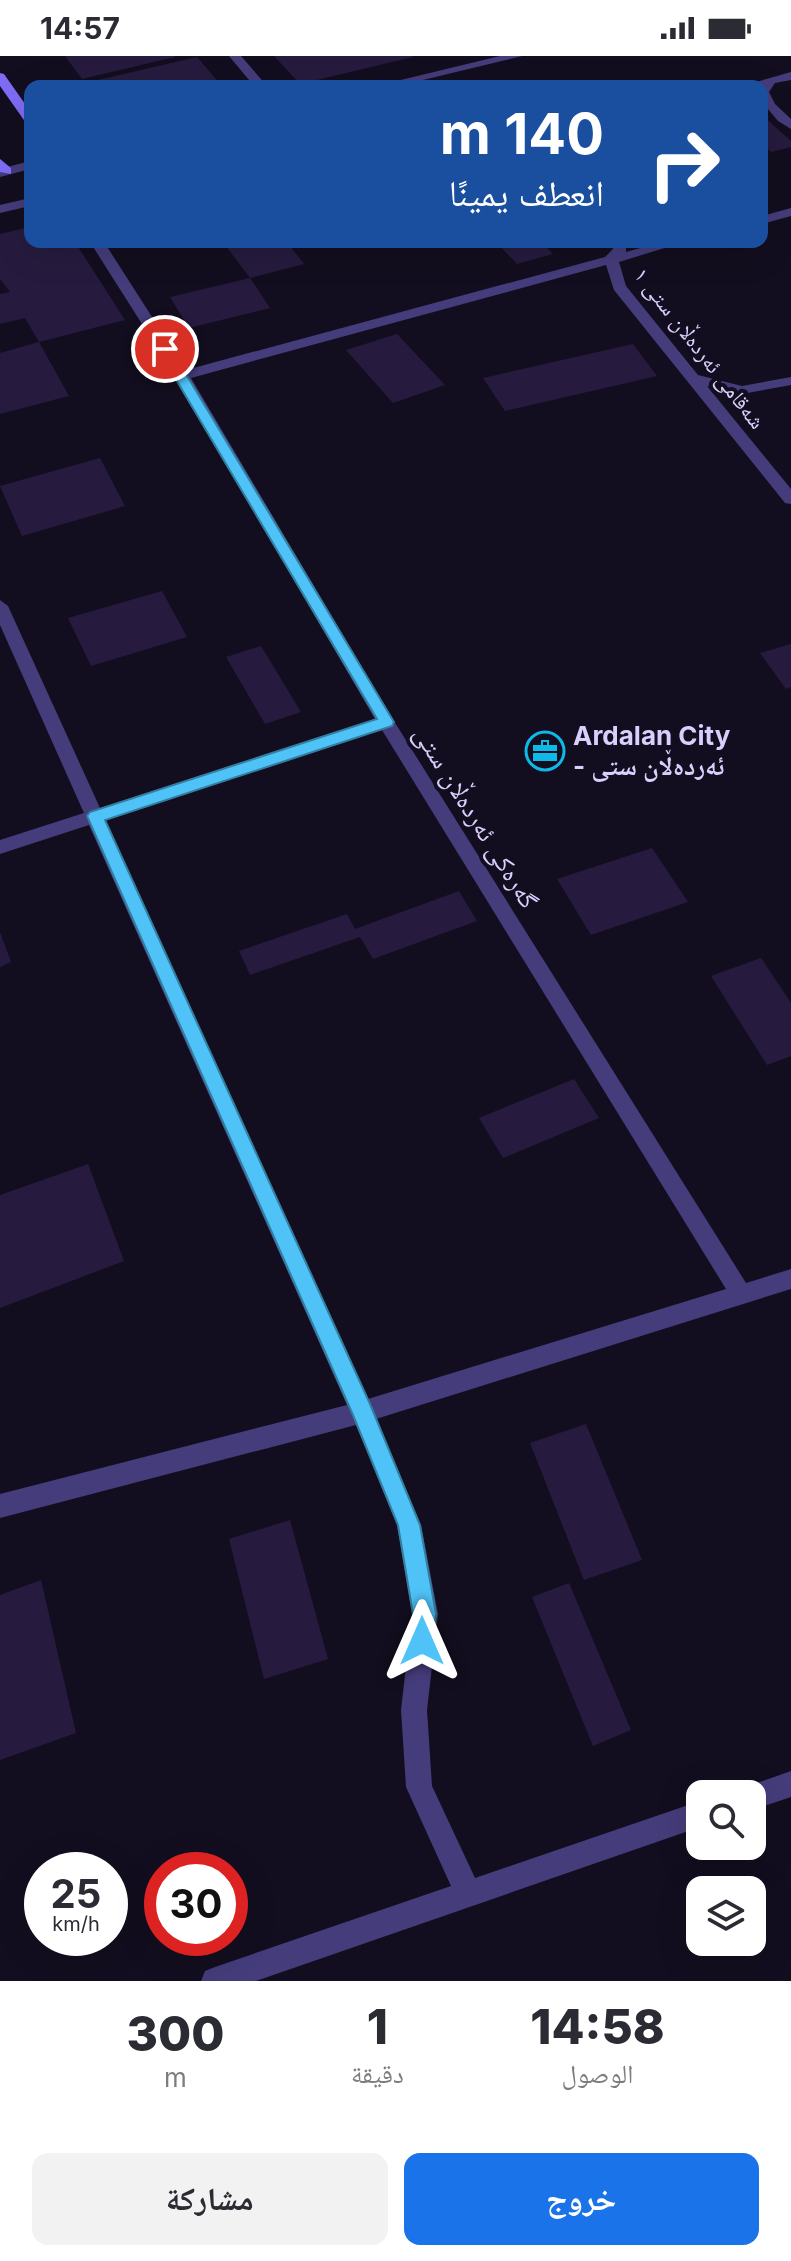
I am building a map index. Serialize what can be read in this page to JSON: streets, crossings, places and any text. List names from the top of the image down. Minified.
{"streets":{"street":["شەقامی ئەردەڵان ستی ١","گەرەکی ئەردەڵان ستی"]},"places":{"office":["Ardalan City - ئەردەڵان ستی"]},"page":{"status":"14:57","turn":["140 m","انعطف يمينًا"],"speed":"25 km/h","limit":"30","eta":["14:58","الوصول","1","دقيقة","300","m"],"buttons":["خروج","مشاركة"]}}
